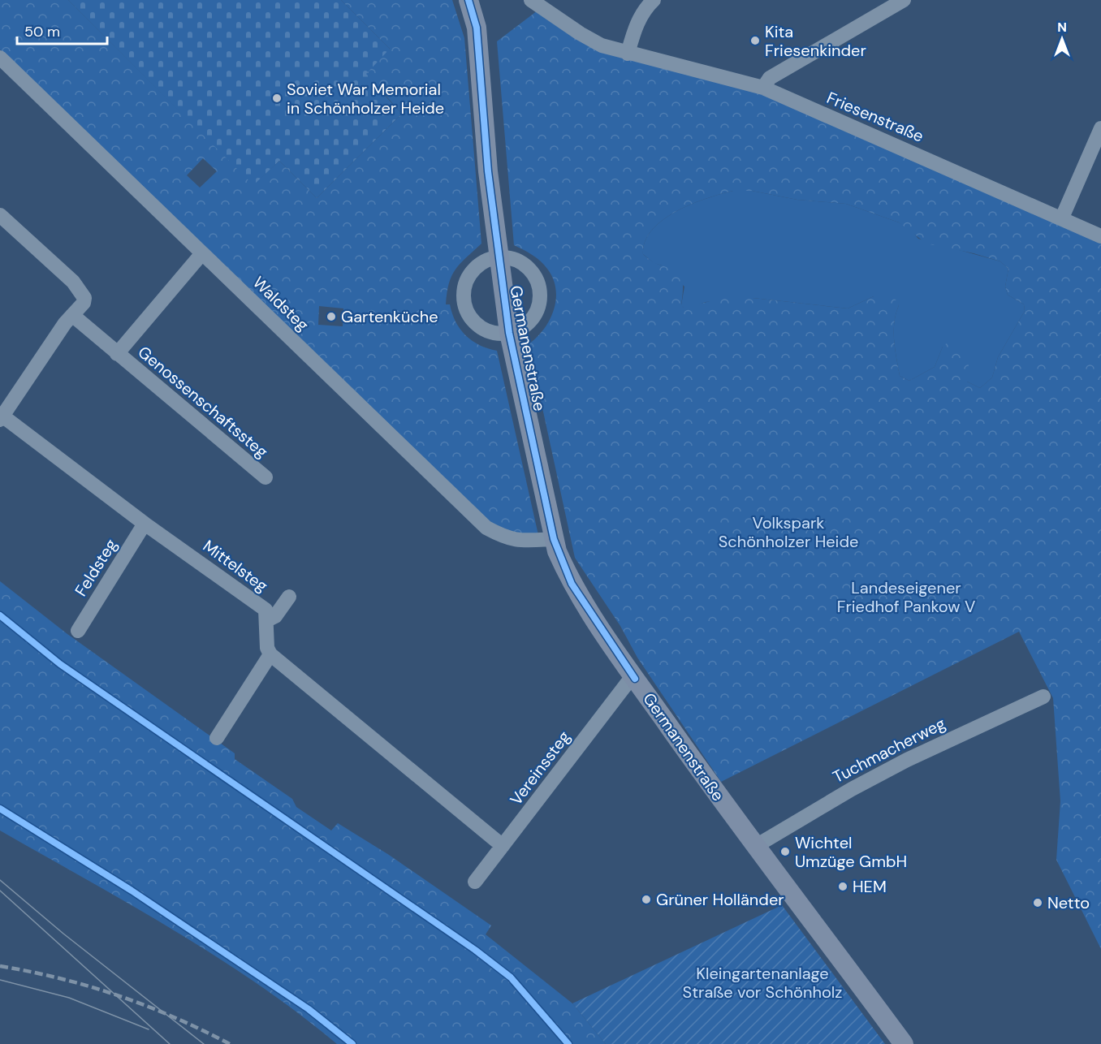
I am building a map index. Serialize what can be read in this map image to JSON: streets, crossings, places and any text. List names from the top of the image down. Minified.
{"streets":{"main road":["Germanenstraße"],"street":["Friesenstraße","Waldsteg","Genossenschaftssteg","Mittelsteg","Feldsteg","Tuchmacherweg","Vereinssteg"]},"crossings":[["Waldsteg","Germanenstraße"],["Waldsteg","Genossenschaftssteg"],["Germanenstraße","Tuchmacherweg"],["Germanenstraße","Vereinssteg"],["Mittelsteg","Feldsteg"]],"parks":["Volkspark Schönholzer Heide","Landeseigener Friedhof Pankow V","Kleingartenanlage Straße vor Schönholz"],"places":["Kita Friesenkinder","Soviet War Memorial in Schönholzer Heide","Gartenküche","Wichtel Umzüge GmbH","HEM","Grüner Holländer","Netto"],"scale_bar":"50 m","north":"top"}
